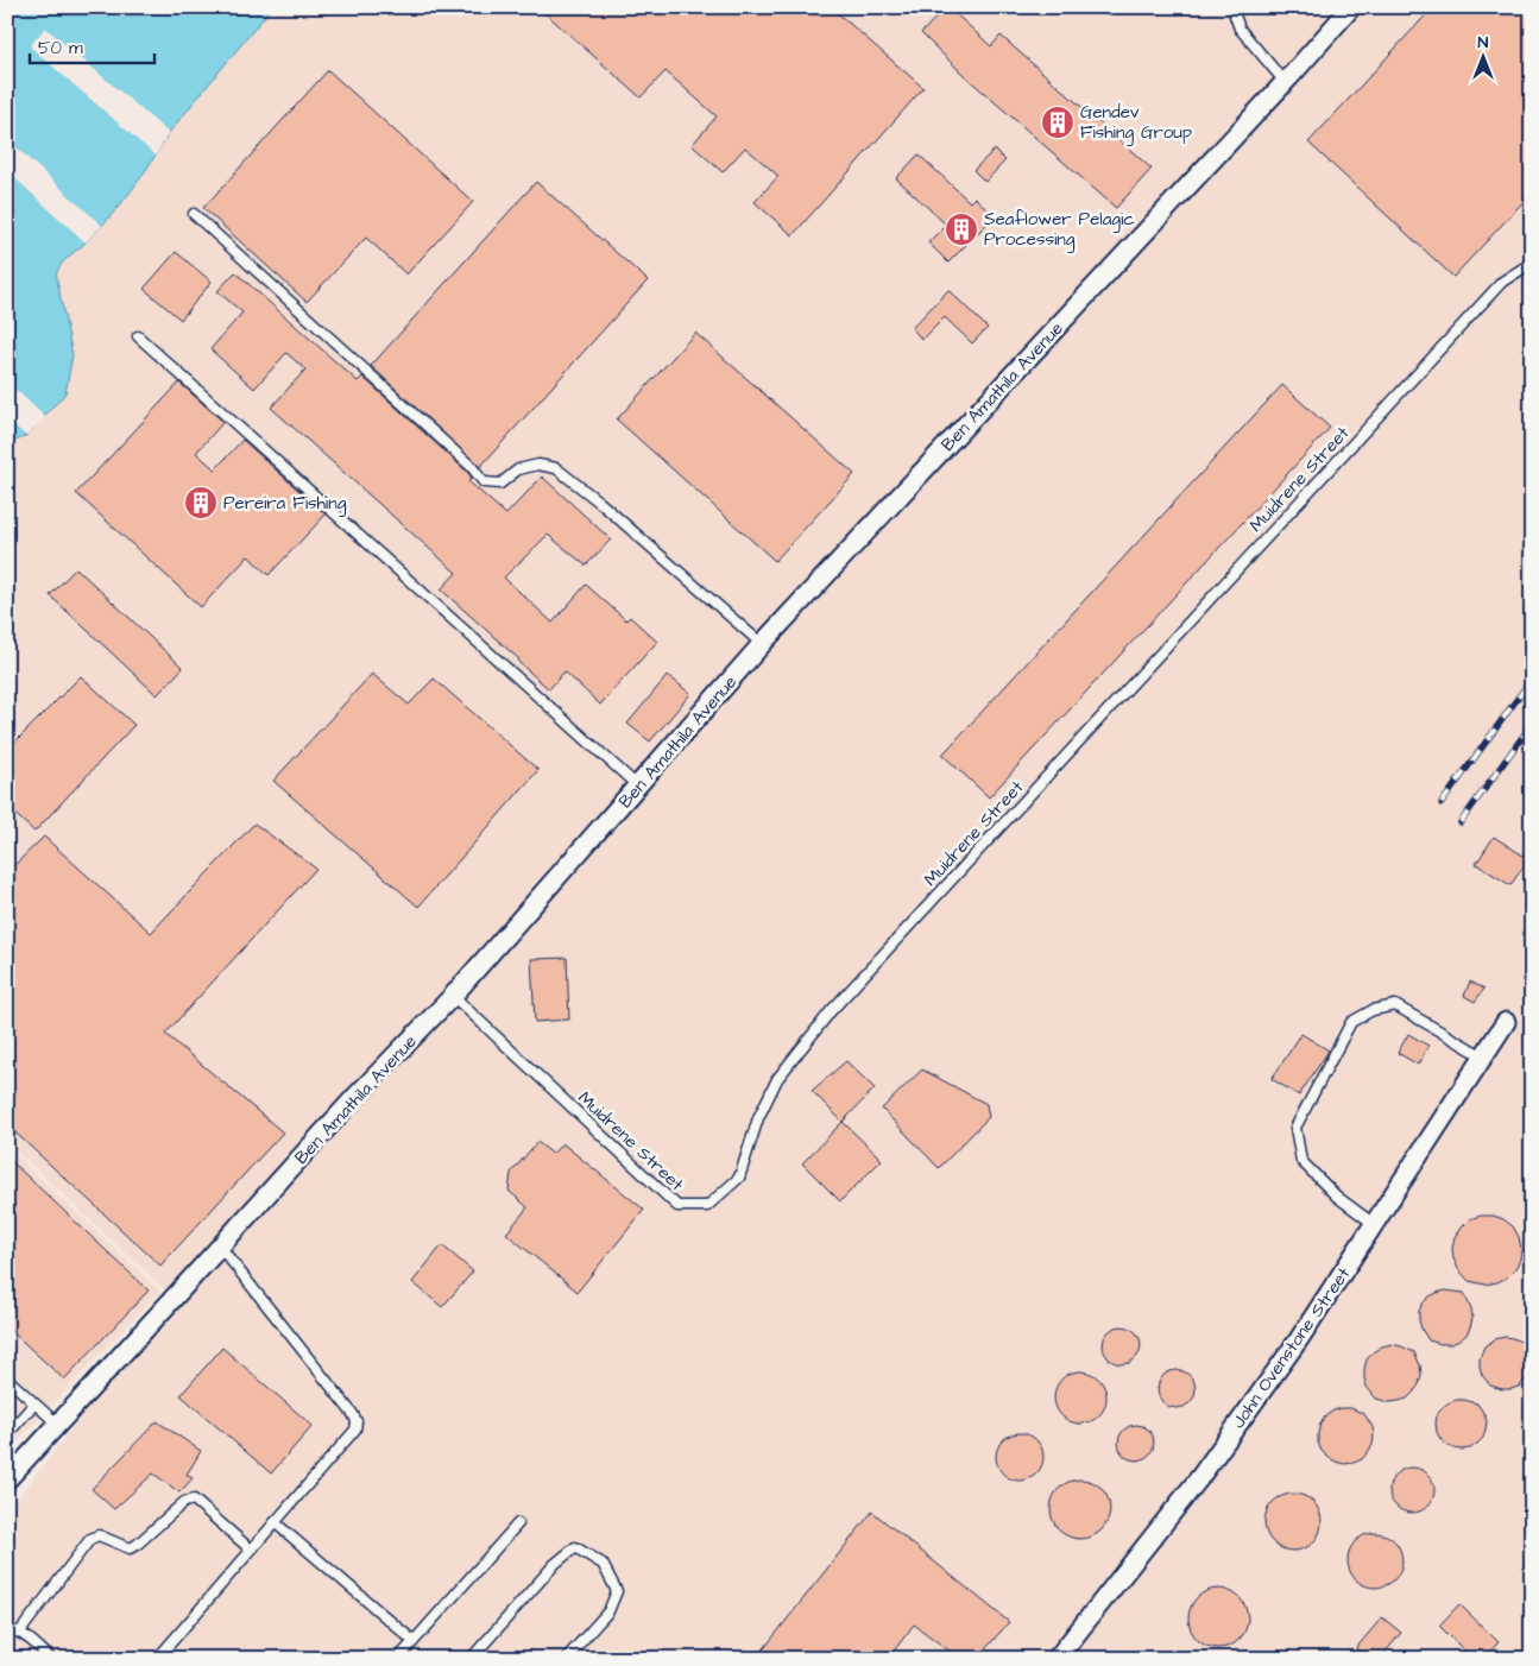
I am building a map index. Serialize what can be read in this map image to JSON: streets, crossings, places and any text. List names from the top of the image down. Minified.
{"streets":{"street":["Ben Amathila Avenue","John Ovenstone Street"],"lane":["Muidrene Street"]},"crossings":[["Ben Amathila Avenue","Muidrene Street"]],"places":{"building":["Gendev Fishing Group","Seaflower Pelagic Processing","Pereira Fishing"]},"scale_bar":"50 m","north":"top"}
